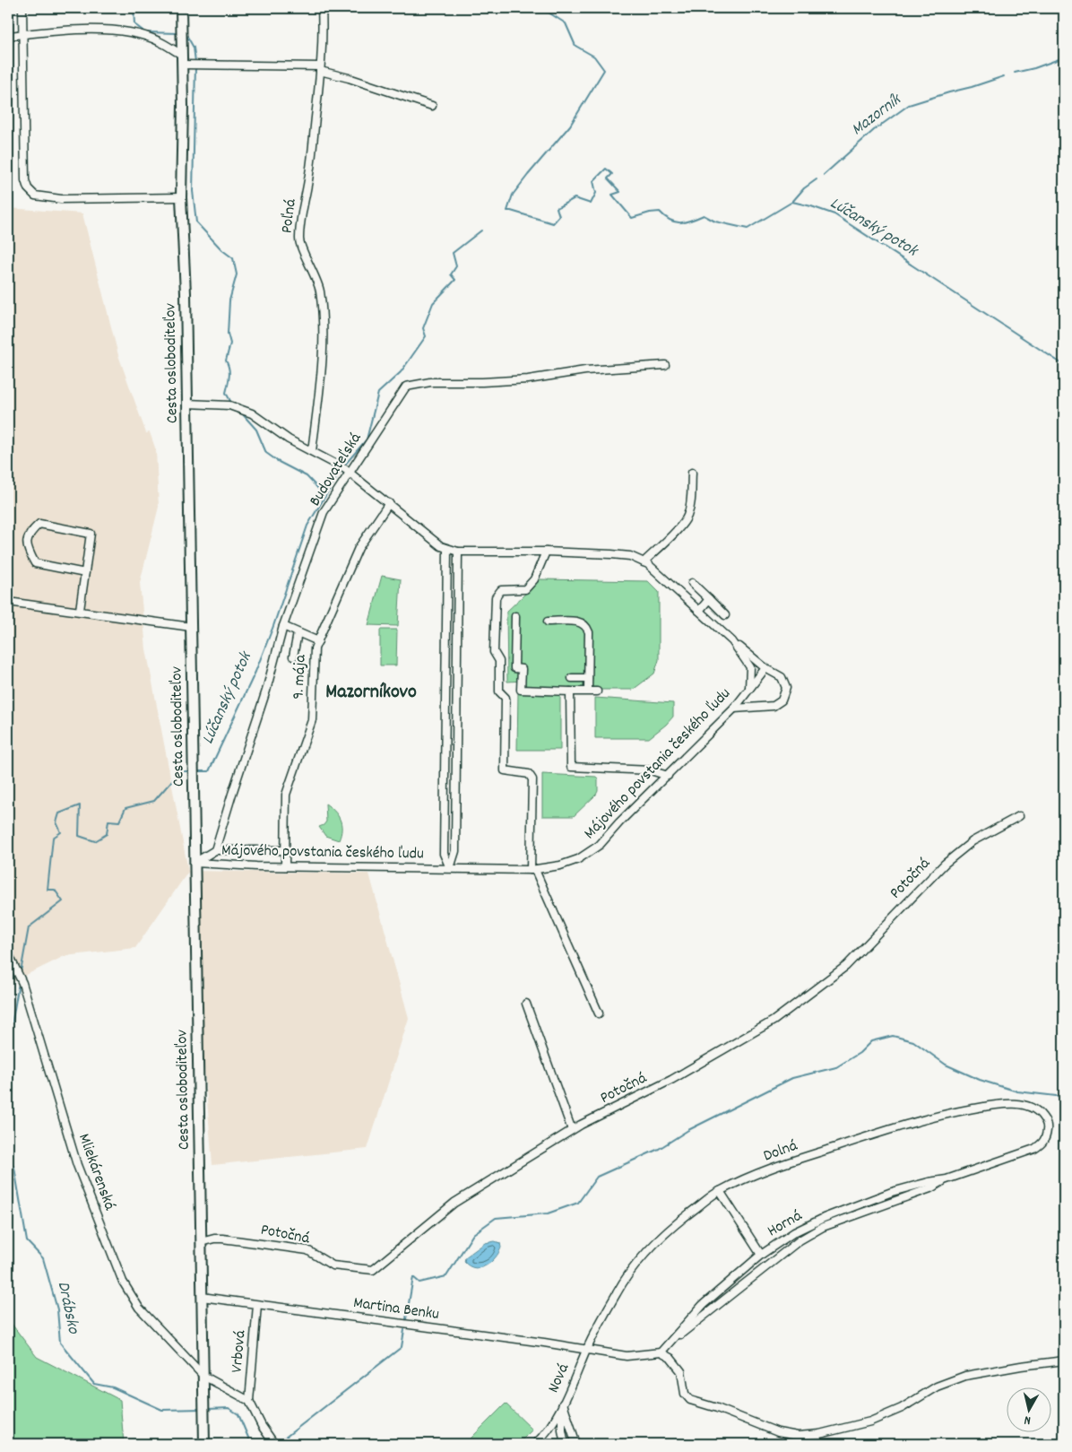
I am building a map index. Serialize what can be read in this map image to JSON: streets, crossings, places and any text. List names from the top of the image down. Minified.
{"streets":{"main road":["Cesta osloboditeľov"],"street":["Poľná","Budovateľská","9. mája","Májového povstania českého ľudu","Potočná","Dolná","Mliekárenská","Horná","Martina Benku","Vrbová","Nová"]},"crossings":[["Poľná","Májového povstania českého ľudu"],["Cesta osloboditeľov","Májového povstania českého ľudu"],["Cesta osloboditeľov","Potočná"],["Cesta osloboditeľov","Mliekárenská"],["Cesta osloboditeľov","Martina Benku"],["Cesta osloboditeľov","Vrbová"],["Budovateľská","Májového povstania českého ľudu"],["9. mája","Májového povstania českého ľudu"],["Dolná","Horná"],["Dolná","Martina Benku"],["Dolná","Nová"],["Mliekárenská","Vrbová"],["Martina Benku","Vrbová"],["Martina Benku","Nová"]],"districts":["Mazorníkovo"],"water":["Mazorník","Lúčanský potok","Drábsko"],"north":"bottom"}
